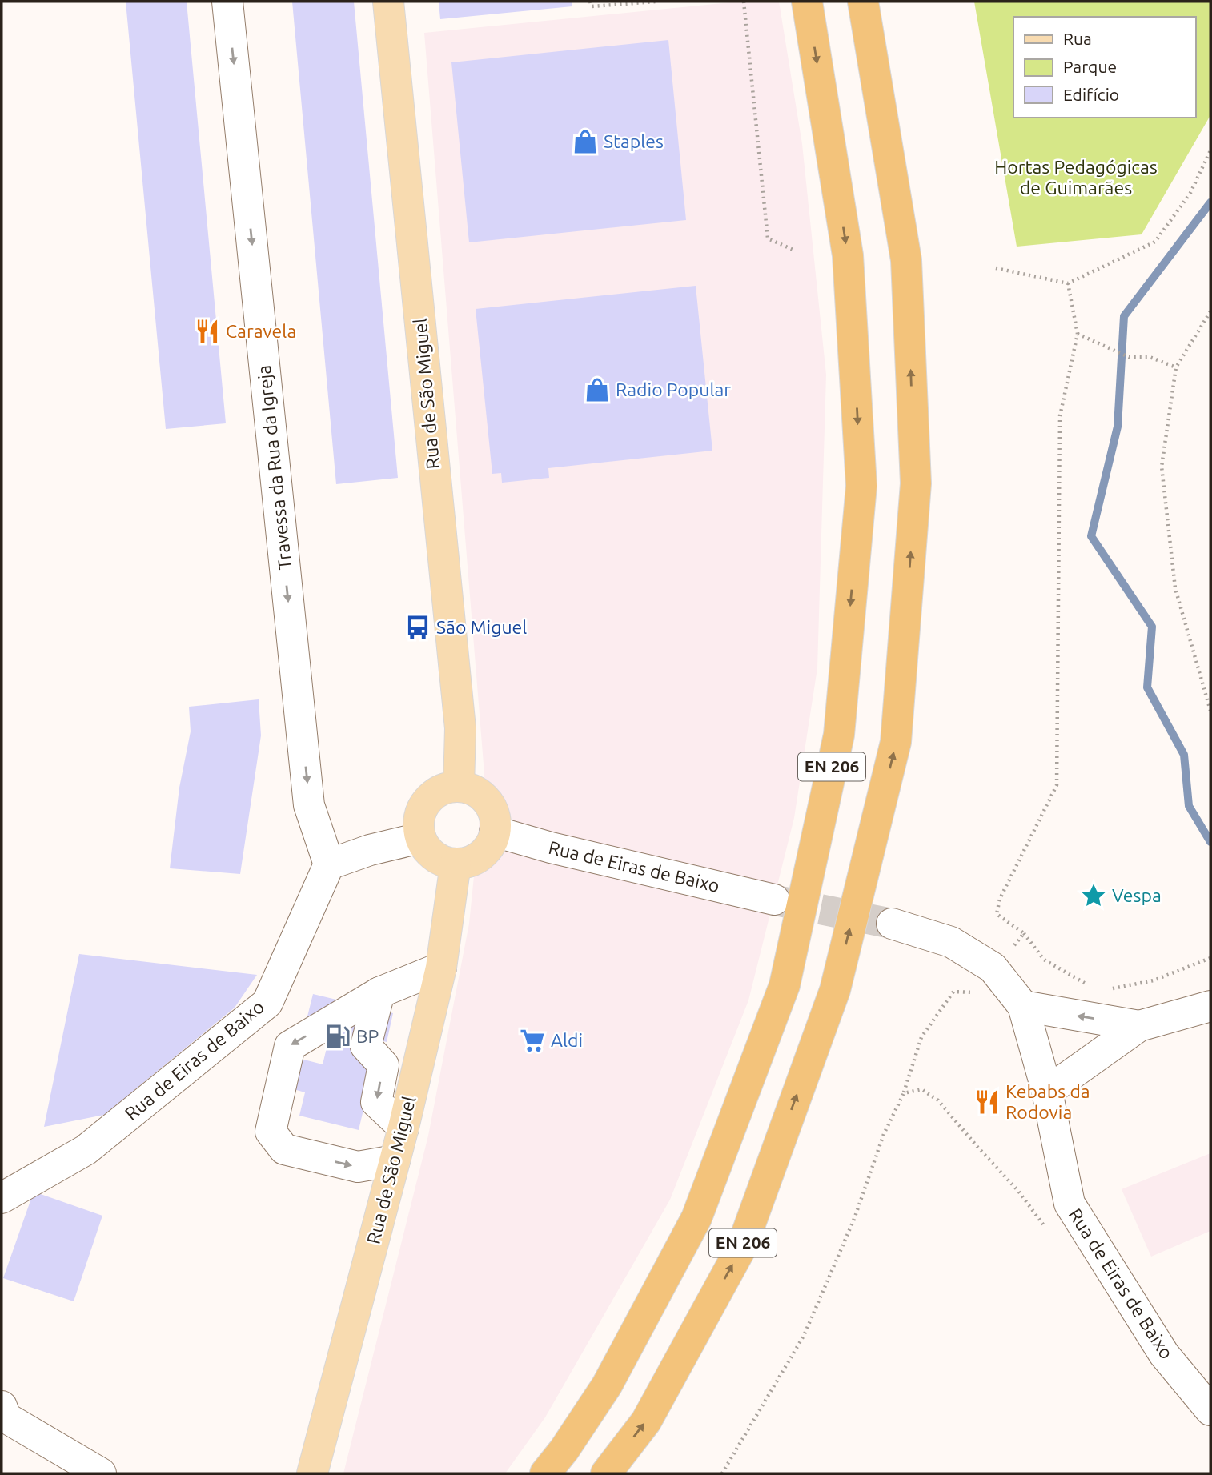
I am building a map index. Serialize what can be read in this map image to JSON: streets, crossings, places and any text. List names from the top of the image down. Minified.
{"streets":{"highway":["EN 206"],"main road":["Rua de São Miguel"],"street":["Travessa da Rua da Igreja","Rua de Eiras de Baixo"]},"crossings":[["Rua de São Miguel","Rua de Eiras de Baixo"],["Travessa da Rua da Igreja","Rua de Eiras de Baixo"]],"one_way":["Travessa da Rua da Igreja"],"parks":["Hortas Pedagógicas de Guimarães"],"places":{"shop":["Staples","Radio Popular"],"restaurant":["Caravela","Kebabs da Rodovia"],"bus stop":["São Miguel"],"place":["Vespa"],"fuel station":["BP"],"supermarket":["Aldi"]},"legend":["Rua","Parque","Edifício"]}
